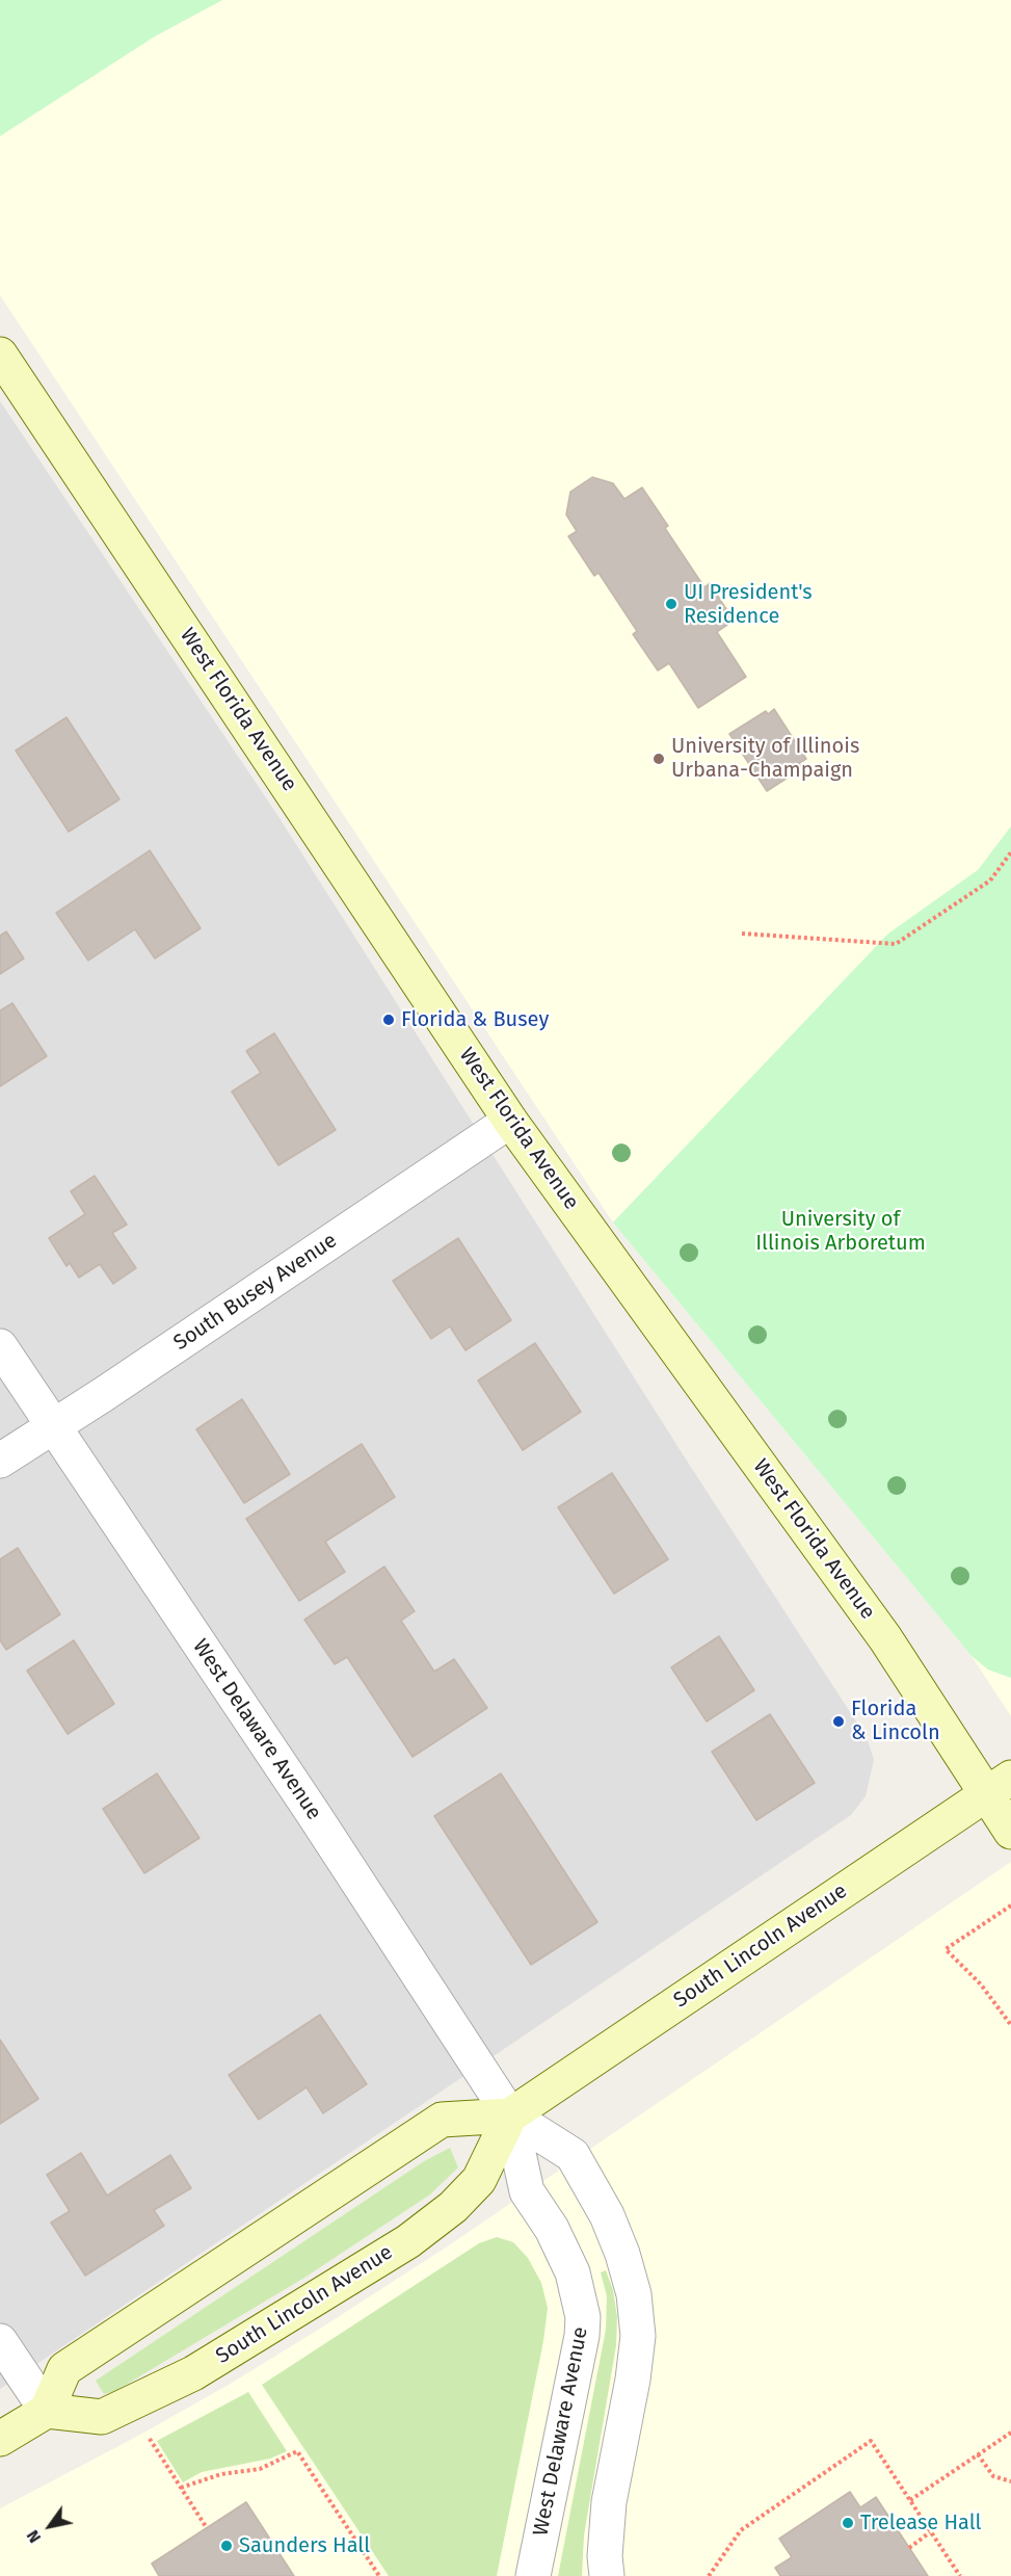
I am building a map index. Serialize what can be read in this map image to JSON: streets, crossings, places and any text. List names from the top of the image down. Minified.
{"streets":{"main road":["West Florida Avenue","South Lincoln Avenue"],"street":["South Busey Avenue","West Delaware Avenue"]},"crossings":[["West Florida Avenue","South Busey Avenue"],["West Florida Avenue","South Lincoln Avenue"],["South Busey Avenue","West Delaware Avenue"],["West Delaware Avenue","South Lincoln Avenue"]],"parks":["University of Illinois Arboretum"],"places":["UI President's Residence","University of Illinois Urbana-Champaign","Florida & Busey","Florida & Lincoln","Trelease Hall","Saunders Hall"],"north":"bottom left"}
